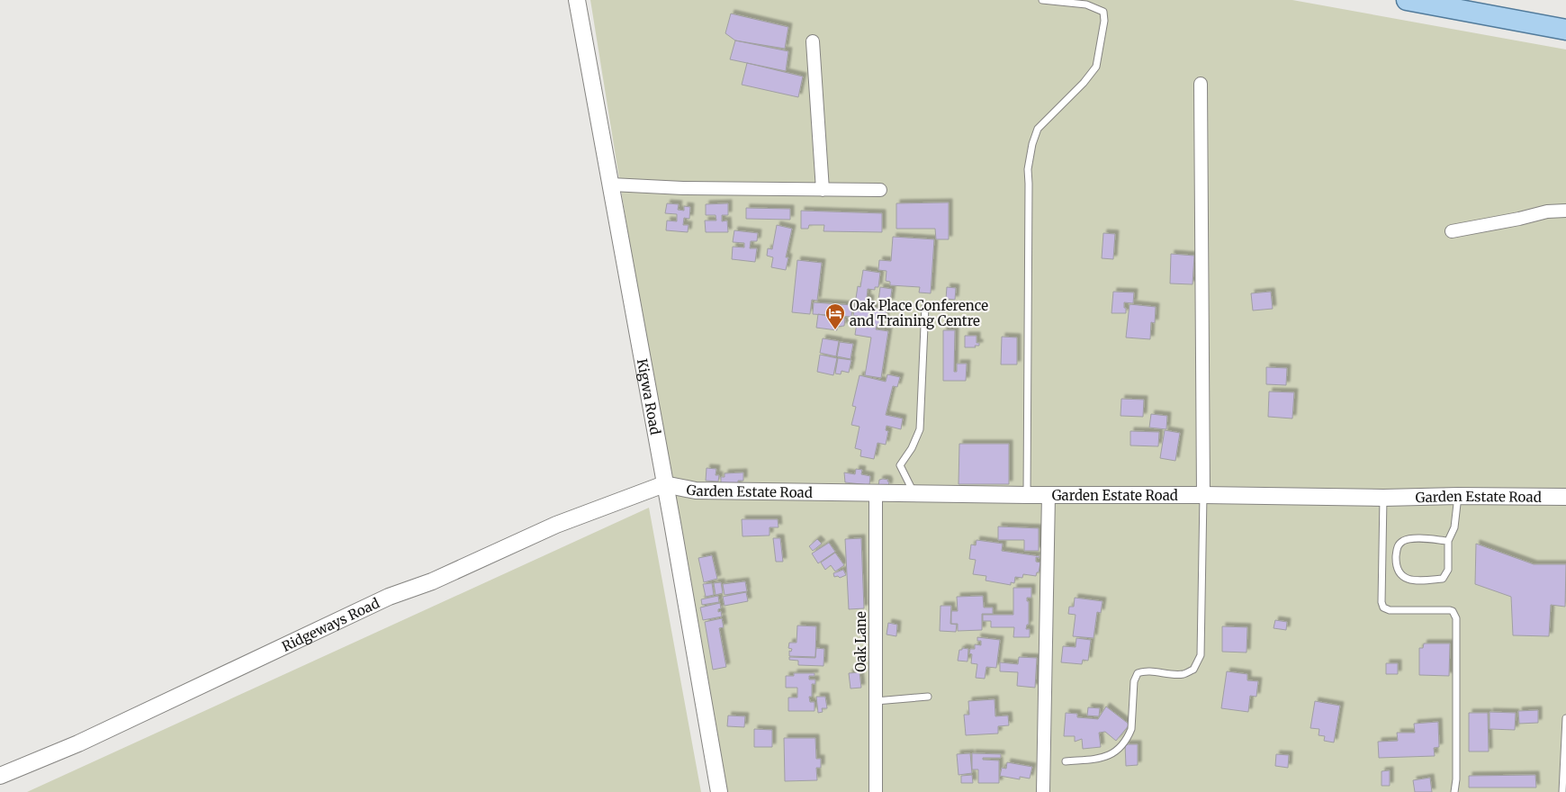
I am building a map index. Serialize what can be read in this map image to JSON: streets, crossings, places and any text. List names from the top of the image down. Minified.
{"streets":{"street":["Kigwa Road","Garden Estate Road","Ridgeways Road","Oak Lane"]},"crossings":[["Kigwa Road","Garden Estate Road"],["Kigwa Road","Ridgeways Road"],["Garden Estate Road","Ridgeways Road"],["Garden Estate Road","Oak Lane"]],"places":{"hotel":["Oak Place Conference and Training Centre"]}}
